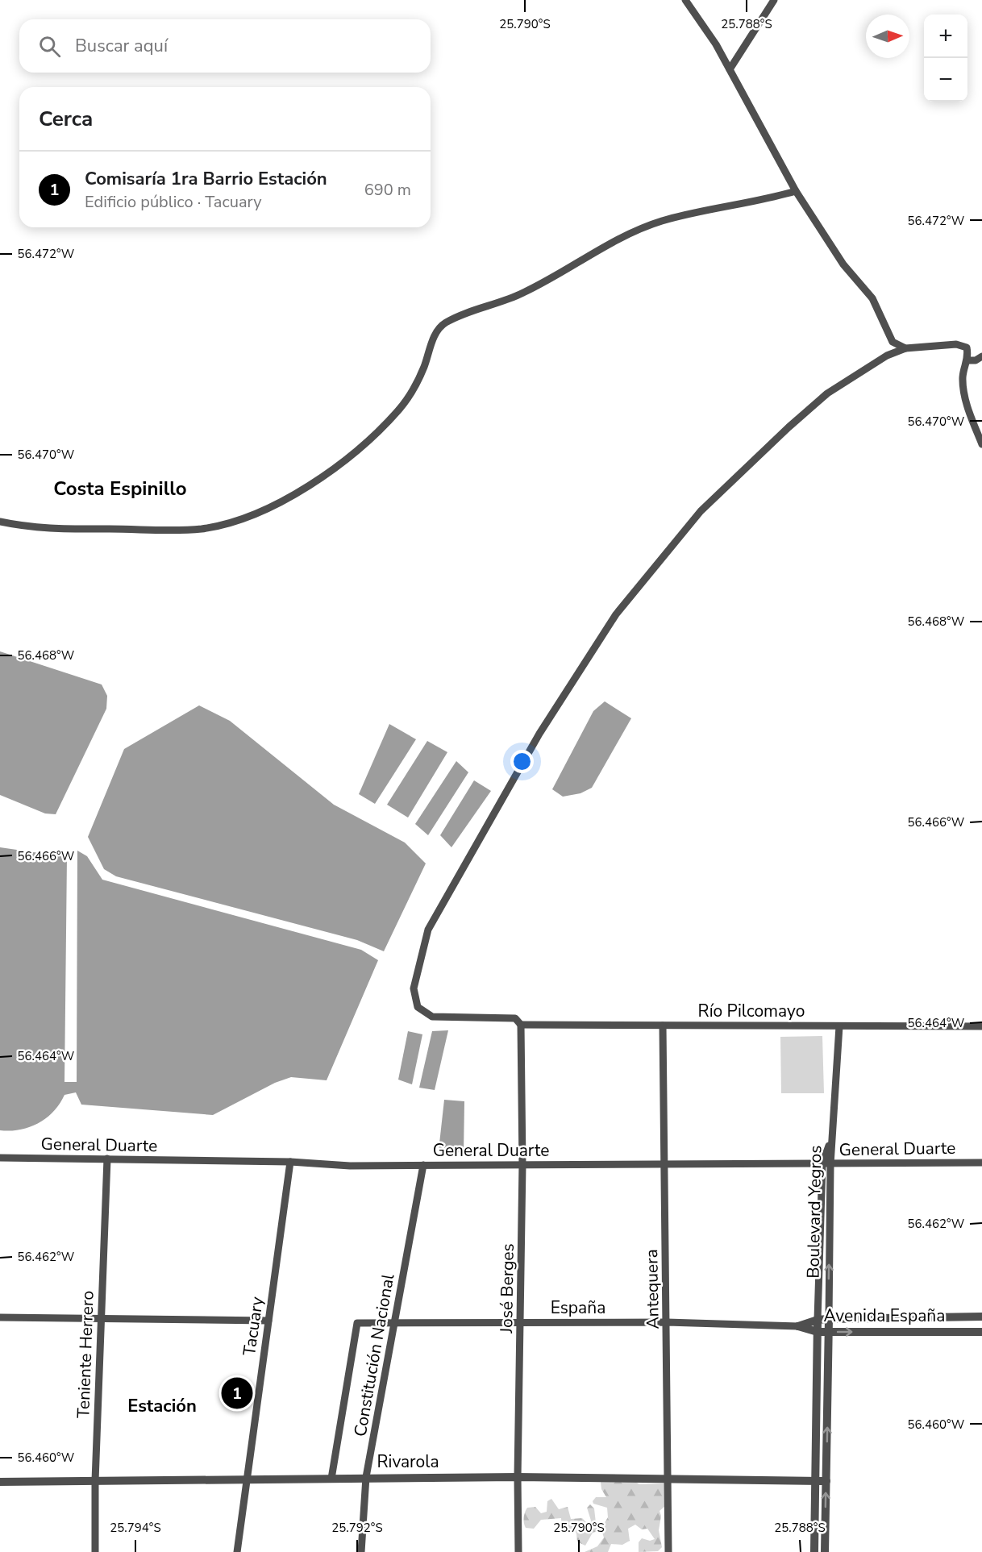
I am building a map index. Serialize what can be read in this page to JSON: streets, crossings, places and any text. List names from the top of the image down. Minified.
{"streets":{"street":["Río Pilcomayo","General Duarte","Boulevard Yegros","José Berges","Antequera","España","Avenida España","Tacuary","Teniente Herrero","Constitución Nacional","Rivarola"]},"crossings":[["Río Pilcomayo","José Berges"],["Río Pilcomayo","Antequera"],["General Duarte","Boulevard Yegros"],["General Duarte","José Berges"],["General Duarte","Antequera"],["General Duarte","Tacuary"],["General Duarte","Teniente Herrero"],["General Duarte","Constitución Nacional"],["Boulevard Yegros","Avenida España"],["Boulevard Yegros","Rivarola"],["José Berges","España"],["José Berges","Rivarola"],["Antequera","España"],["Antequera","Rivarola"],["España","Avenida España"],["España","Constitución Nacional"],["España","Rivarola"],["Tacuary","Rivarola"],["Teniente Herrero","Rivarola"],["Constitución Nacional","Rivarola"]],"districts":["Costa Espinillo","Estación"],"north":"right","page":{"map_buttons":["+","−"],"search":"Buscar aquí","heading":"Cerca","list":[{"mark":"1","name":"Comisaría 1ra Barrio Estación","note":"Edificio público · Tacuary","value":"690 m"}],"pins":"1"},"coordinates":["25.790°S","25.788°S","56.472°W","56.470°W","56.468°W","56.466°W","56.464°W","56.462°W","56.460°W","25.794°S","25.792°S"]}
